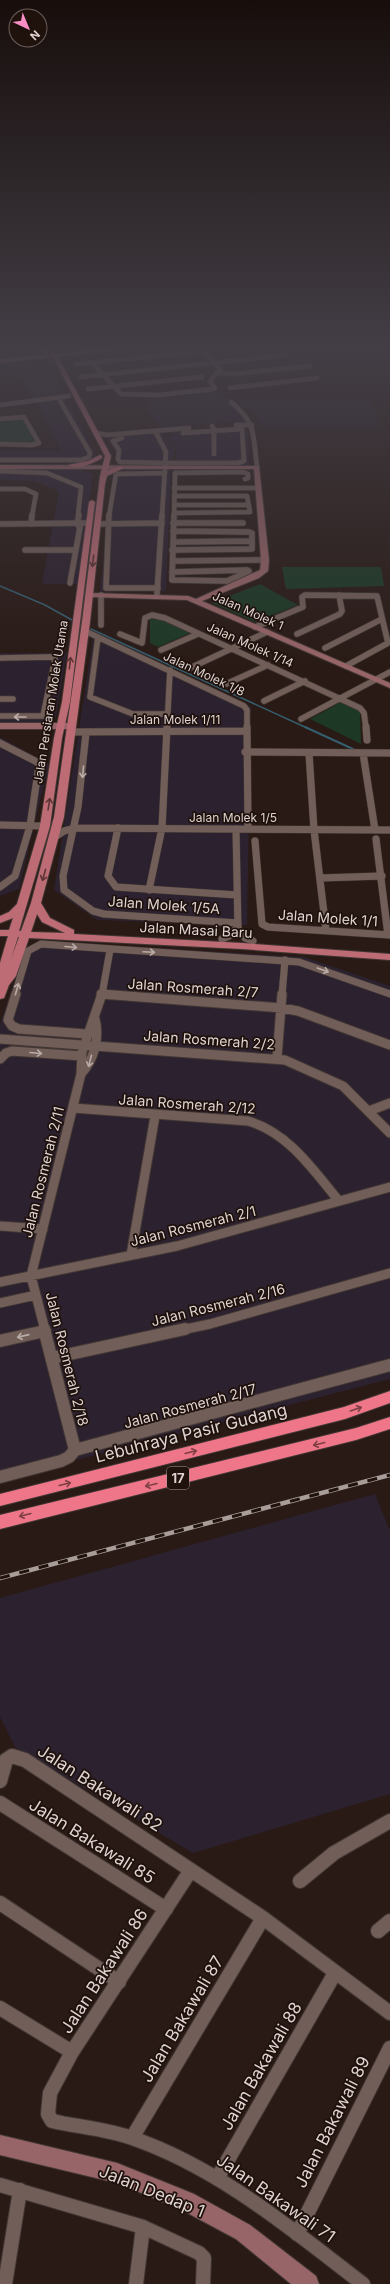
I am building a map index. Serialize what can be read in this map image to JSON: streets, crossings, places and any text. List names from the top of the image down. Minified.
{"streets":{"highway":["Lebuhraya Pasir Gudang","17"],"main road":["Jalan Persiaran Molek Utama","Jalan Masai Baru"],"street":["Jalan Molek 1","Jalan Molek 1/14","Jalan Molek 1/8","Jalan Molek 1/11","Jalan Molek 1/5","Jalan Molek 1/5A","Jalan Molek 1/1","Jalan Rosmerah 2/7","Jalan Rosmerah 2/2","Jalan Rosmerah 2/12","Jalan Rosmerah 2/11","Jalan Rosmerah 2/1","Jalan Rosmerah 2/16","Jalan Rosmerah 2/18","Jalan Rosmerah 2/17","Jalan Bakawali 82","Jalan Bakawali 85","Jalan Bakawali 86","Jalan Bakawali 87","Jalan Bakawali 88","Jalan Bakawali 89","Jalan Dedap 1","Jalan Bakawali 71"]},"crossings":[["Jalan Molek 1","Jalan Persiaran Molek Utama"],["Jalan Molek 1/8","Jalan Persiaran Molek Utama"],["Jalan Molek 1/8","Jalan Molek 1/11"],["Jalan Molek 1/8","Jalan Molek 1/5"],["Jalan Persiaran Molek Utama","Jalan Molek 1/11"],["Jalan Persiaran Molek Utama","Jalan Molek 1/5"],["Jalan Persiaran Molek Utama","Jalan Masai Baru"],["Jalan Molek 1/5","Jalan Molek 1/5A"],["Jalan Rosmerah 2/2","Jalan Rosmerah 2/11"],["Jalan Rosmerah 2/12","Jalan Rosmerah 2/11"],["Jalan Rosmerah 2/12","Jalan Rosmerah 2/1"],["Jalan Rosmerah 2/11","Jalan Rosmerah 2/1"],["Jalan Rosmerah 2/11","Jalan Rosmerah 2/18"],["Jalan Rosmerah 2/1","Jalan Rosmerah 2/18"],["Jalan Rosmerah 2/16","Jalan Rosmerah 2/18"],["Jalan Rosmerah 2/18","Jalan Rosmerah 2/17"],["Jalan Bakawali 82","Jalan Bakawali 86"],["Jalan Bakawali 85","Jalan Bakawali 86"],["Jalan Bakawali 86","Jalan Bakawali 71"],["Jalan Bakawali 87","Jalan Bakawali 71"],["Jalan Bakawali 88","Jalan Bakawali 71"],["Jalan Bakawali 89","Jalan Bakawali 71"]],"north":"bottom right"}
